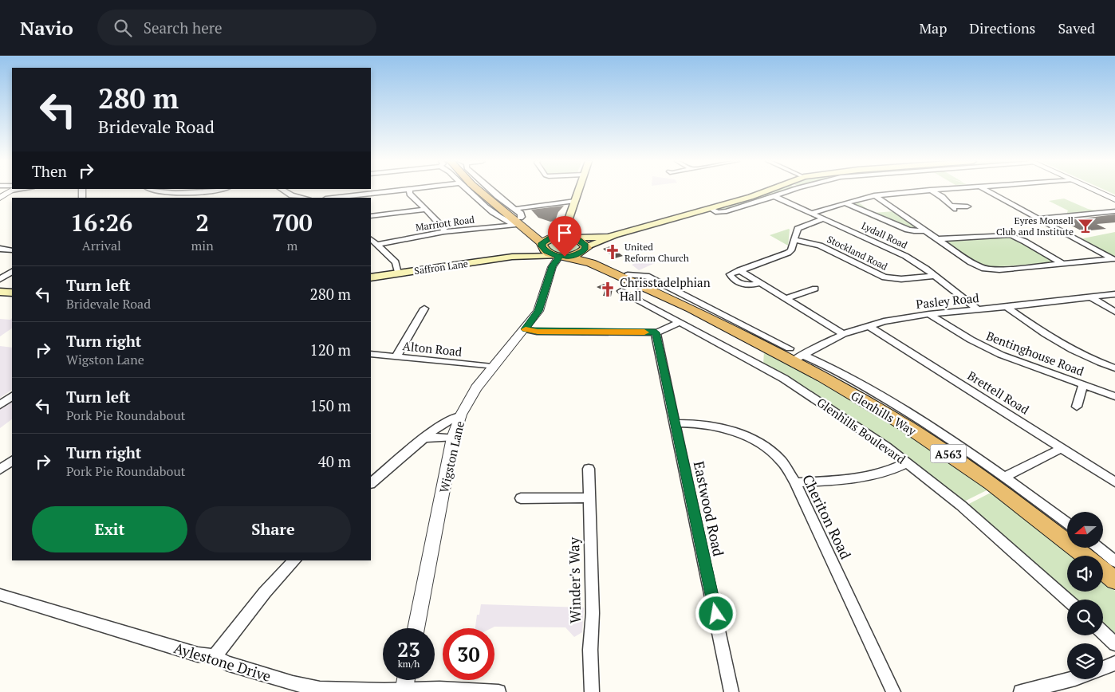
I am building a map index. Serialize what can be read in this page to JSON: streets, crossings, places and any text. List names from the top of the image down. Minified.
{"streets":{"highway":["Glenhills Way","A563"],"main road":["Saffron Lane"],"street":["Marriott Road","Lydall Road","Stockland Road","Pasley Road","Alton Road","Bentinghouse Road","Brettell Road","Glenhills Boulevard","Wigston Lane","Eastwood Road","Cheriton Road","Winder's Way","Aylestone Drive"]},"crossings":[["Marriott Road","A563"],["Lydall Road","Stockland Road"],["Lydall Road","Pasley Road"],["Saffron Lane","Glenhills Way"],["Saffron Lane","A563"],["Saffron Lane","Wigston Lane"],["Pasley Road","Bentinghouse Road"],["Pasley Road","Brettell Road"],["Pasley Road","Glenhills Way"],["Alton Road","Wigston Lane"],["Glenhills Way","A563"],["Glenhills Way","Wigston Lane"],["A563","Wigston Lane"],["Eastwood Road","Cheriton Road"]],"places":{"bar":["Eyres Monsell Club and Institute"],"church":["United Reform Church","Chrisstadelphian Hall"]},"north":"left","page":{"header":"Navio","search":"Search here","nav":["Map","Directions","Saved"],"turn":["280 m","Bridevale Road"],"then":"Then","eta":["16:26","Arrival","2","min","700","m"],"list":[{"name":"Turn left","note":"Bridevale Road","value":"280 m"},{"name":"Turn right","note":"Wigston Lane","value":"120 m"},{"name":"Turn left","note":"Pork Pie Roundabout","value":"150 m"},{"name":"Turn right","note":"Pork Pie Roundabout","value":"40 m"}],"buttons":["Exit","Share"],"speed":"23 km/h","limit":"30"}}
